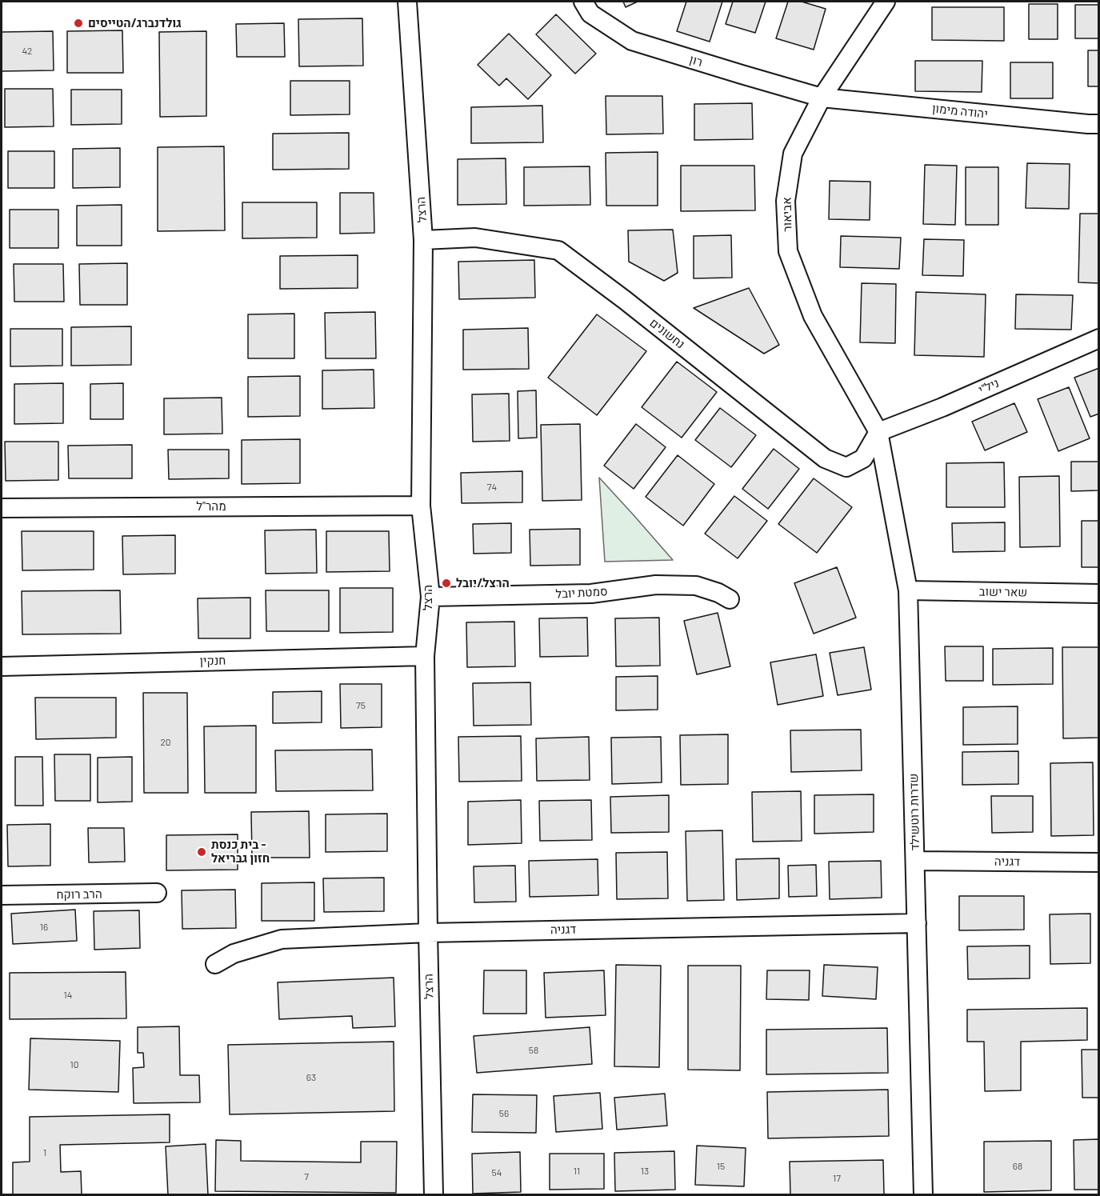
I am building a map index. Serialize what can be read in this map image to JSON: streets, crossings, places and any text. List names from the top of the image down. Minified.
{"streets":{"street":["רון","יהודה מימון","הרצל","אביאור","נחשונים","ניל\"י","מהר\"ל","שאר ישוב","סמטת יובל","חנקין","שדרות רוטשילד","דגניה","הרב רוקח"]},"crossings":[["רון","יהודה מימון"],["רון","אביאור"],["יהודה מימון","אביאור"],["הרצל","נחשונים"],["הרצל","מהר\"ל"],["הרצל","סמטת יובל"],["הרצל","חנקין"],["הרצל","דגניה"],["אביאור","נחשונים"],["אביאור","ניל\"י"],["אביאור","שדרות רוטשילד"],["נחשונים","ניל\"י"],["נחשונים","שדרות רוטשילד"],["ניל\"י","שדרות רוטשילד"],["שאר ישוב","שדרות רוטשילד"],["שדרות רוטשילד","דגניה"]],"places":["גולדנברג/הטייסים","הרצל/יובל","בית כנסת - חזון גבריאל"],"house_numbers":["42","74","75","20","16","14","58","10","63","56","1","15","68","11","13","54","7","17"]}
